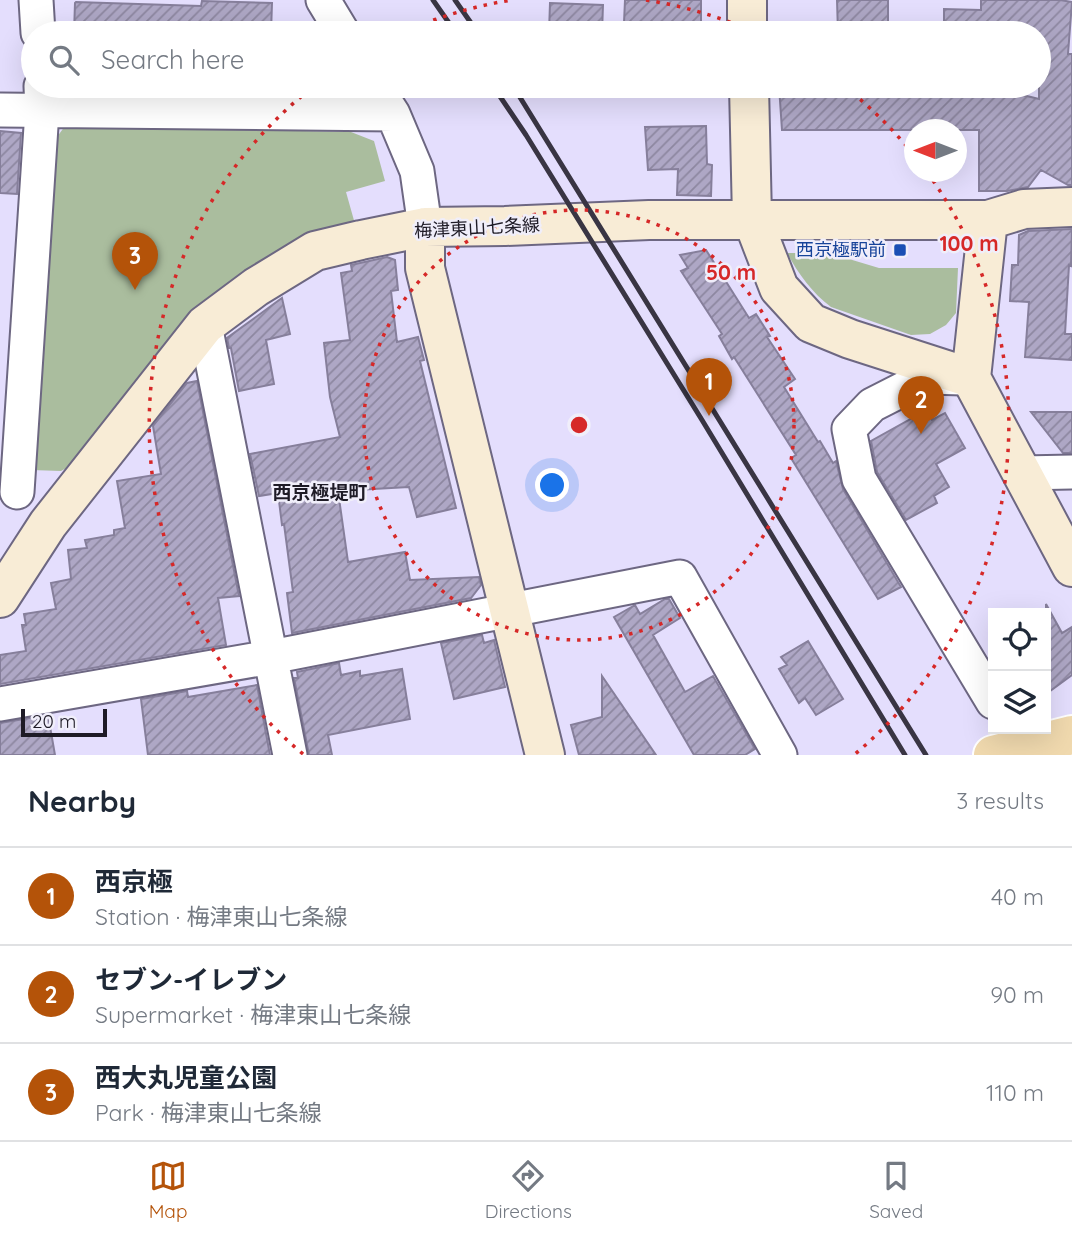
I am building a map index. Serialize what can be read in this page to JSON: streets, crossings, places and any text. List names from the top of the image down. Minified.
{"streets":{"street":["梅津東山七条線"]},"districts":["西京極堤町"],"places":{"transit":["西京極駅前"]},"scale_bar":"20 m","north":"left","page":{"search":"Search here","pins":["3","1","2"],"scale":"20 m","heading":["Nearby","3 results"],"list":[{"mark":"1","name":"西京極","note":"Station · 梅津東山七条線","value":"40 m"},{"mark":"2","name":"セブン-イレブン","note":"Supermarket · 梅津東山七条線","value":"90 m"},{"mark":"3","name":"西大丸児童公園","note":"Park · 梅津東山七条線","value":"110 m"}],"nav":["Map","Directions","Saved"]},"rings":["100 m","50 m"]}
